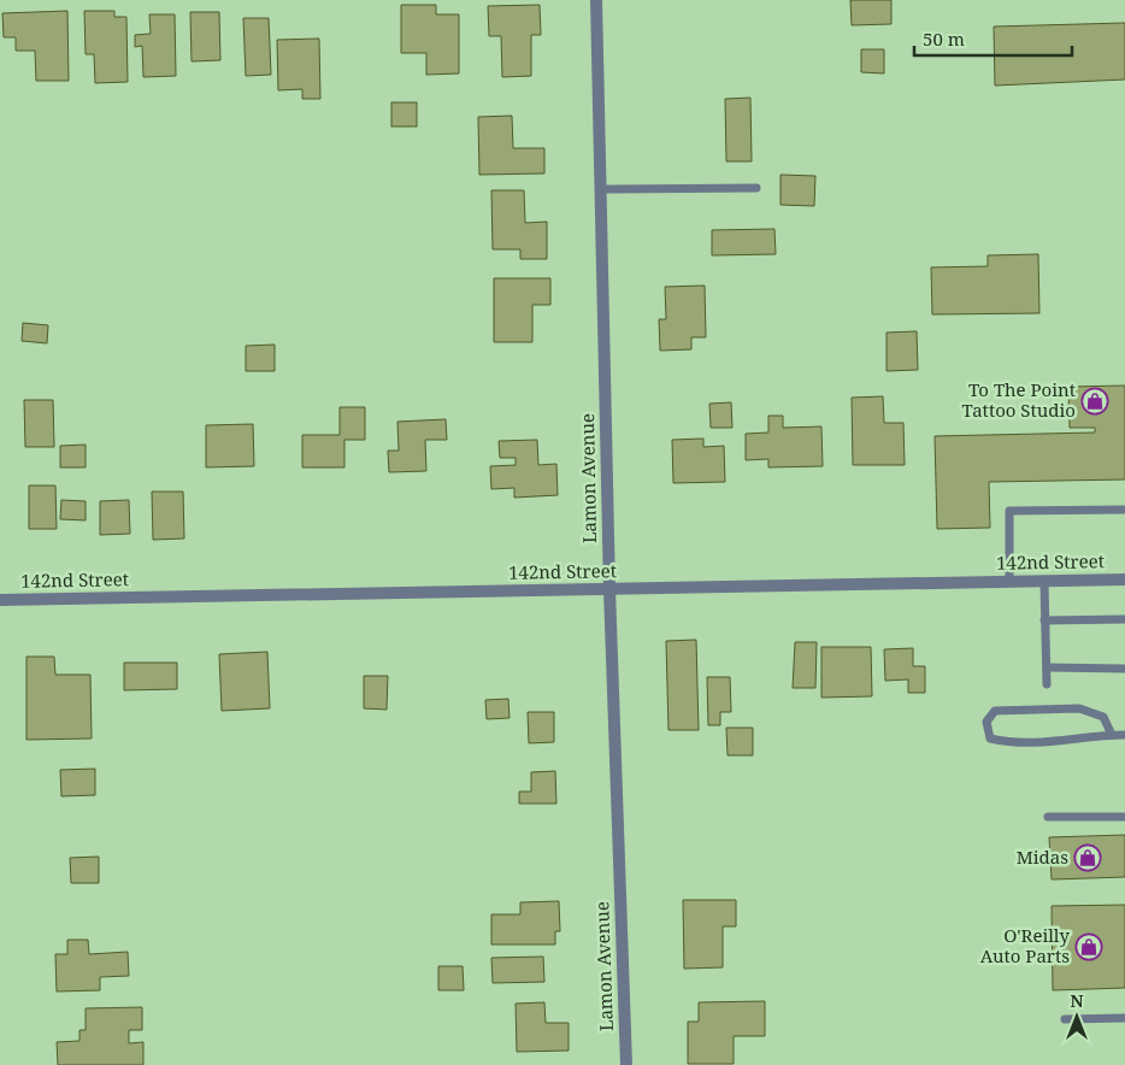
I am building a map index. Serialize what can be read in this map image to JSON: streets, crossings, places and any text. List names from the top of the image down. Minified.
{"streets":{"street":["Lamon Avenue","142nd Street"]},"crossings":[["Lamon Avenue","142nd Street"]],"places":{"shop":["To The Point Tattoo Studio","Midas","O'Reilly Auto Parts"]},"scale_bar":"50 m","north":"top"}
